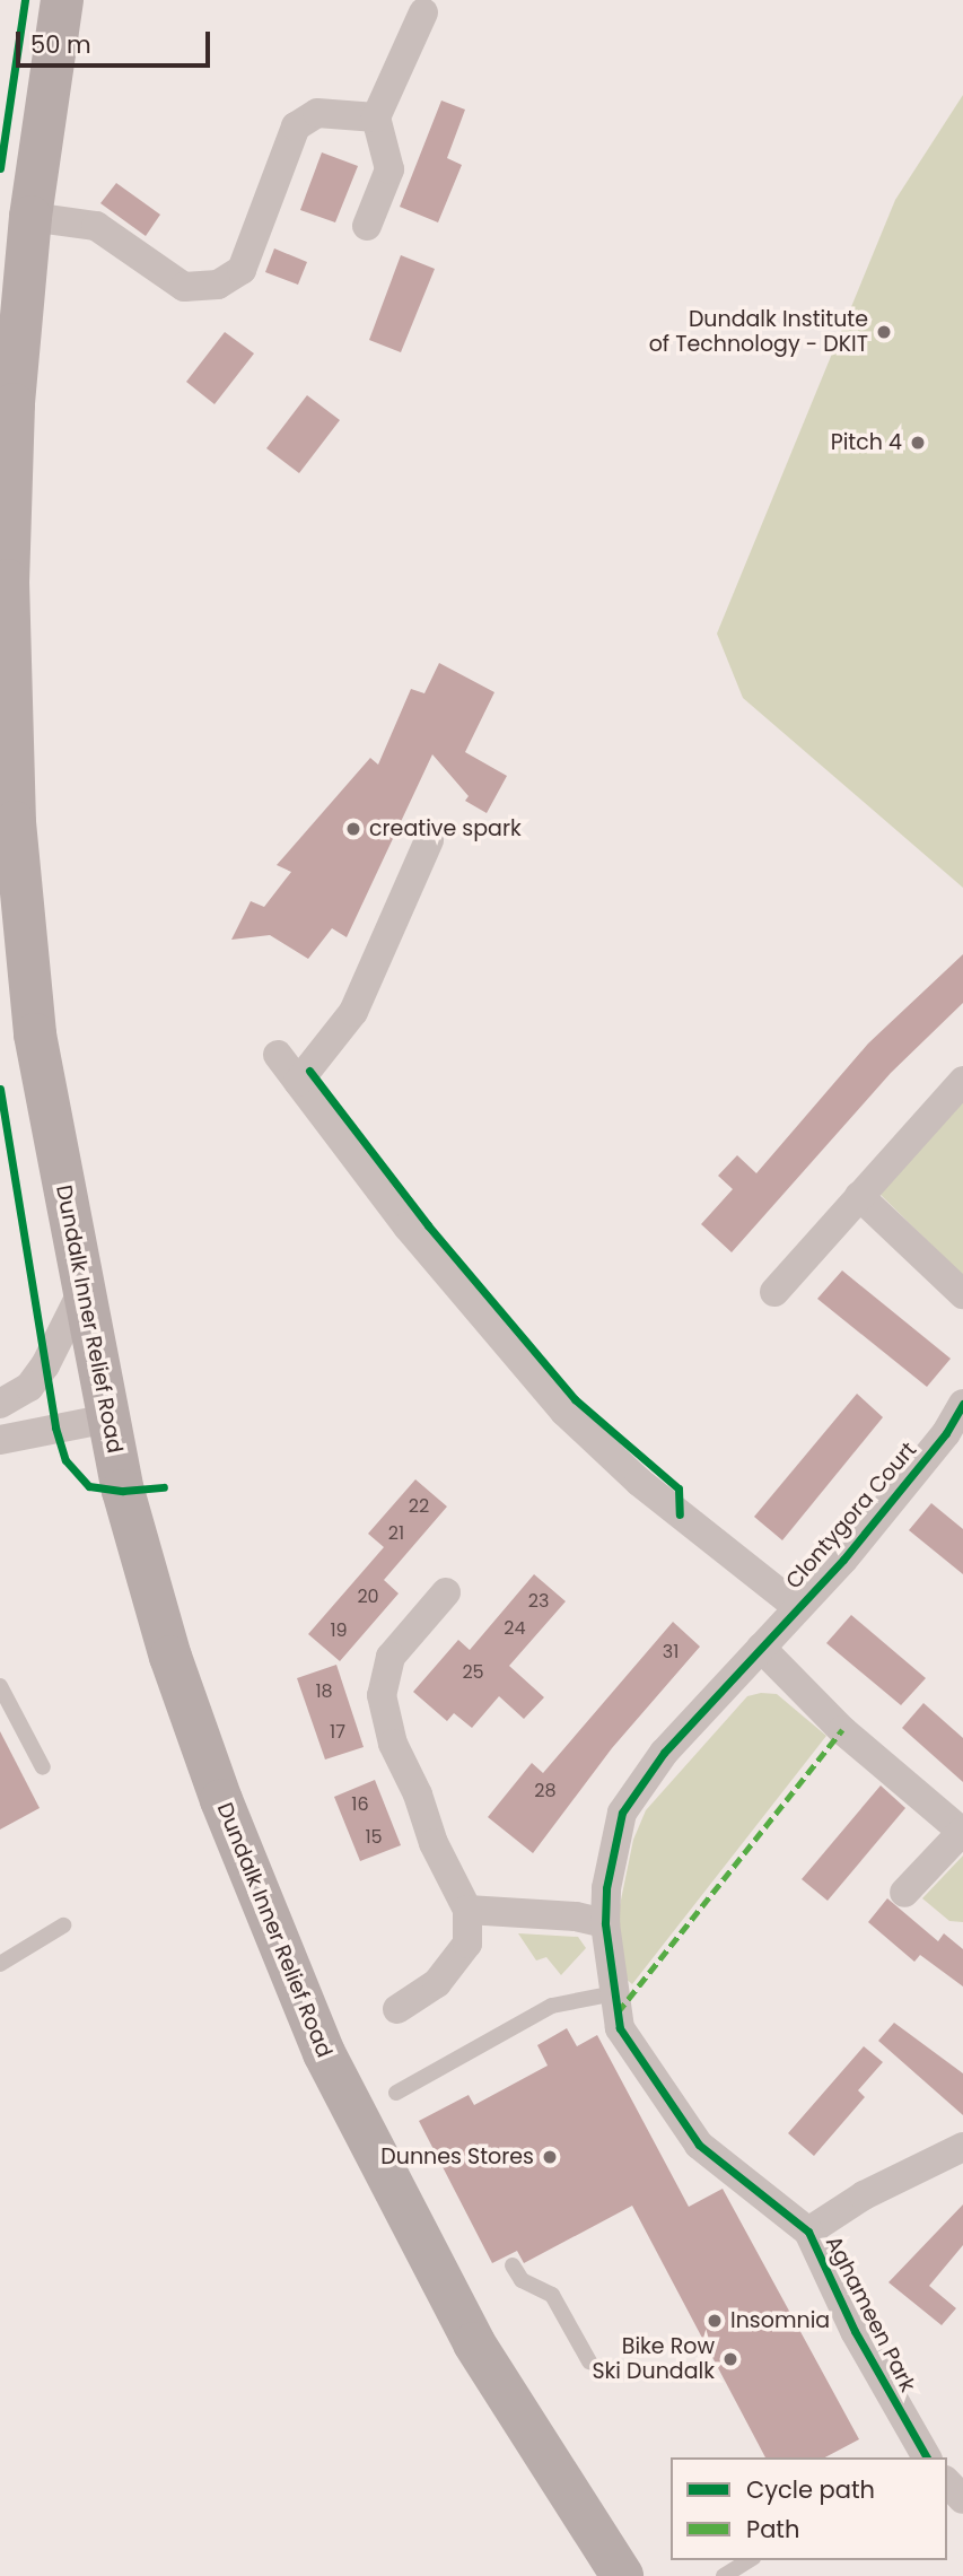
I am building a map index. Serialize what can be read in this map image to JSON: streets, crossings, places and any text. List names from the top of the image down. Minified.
{"streets":{"main road":["Dundalk Inner Relief Road"],"street":["Clontygora Court","Aghameen Park"]},"crossings":[["Clontygora Court","Aghameen Park"]],"places":["Dundalk Institute of Technology - DKIT","Pitch 4","creative spark","Dunnes Stores","Insomnia","Bike Row Ski Dundalk"],"house_numbers":["22","21","20","23","24","19","31","25","18","17","28","16","15"],"legend":["Cycle path","Path"],"scale_bar":"50 m"}
